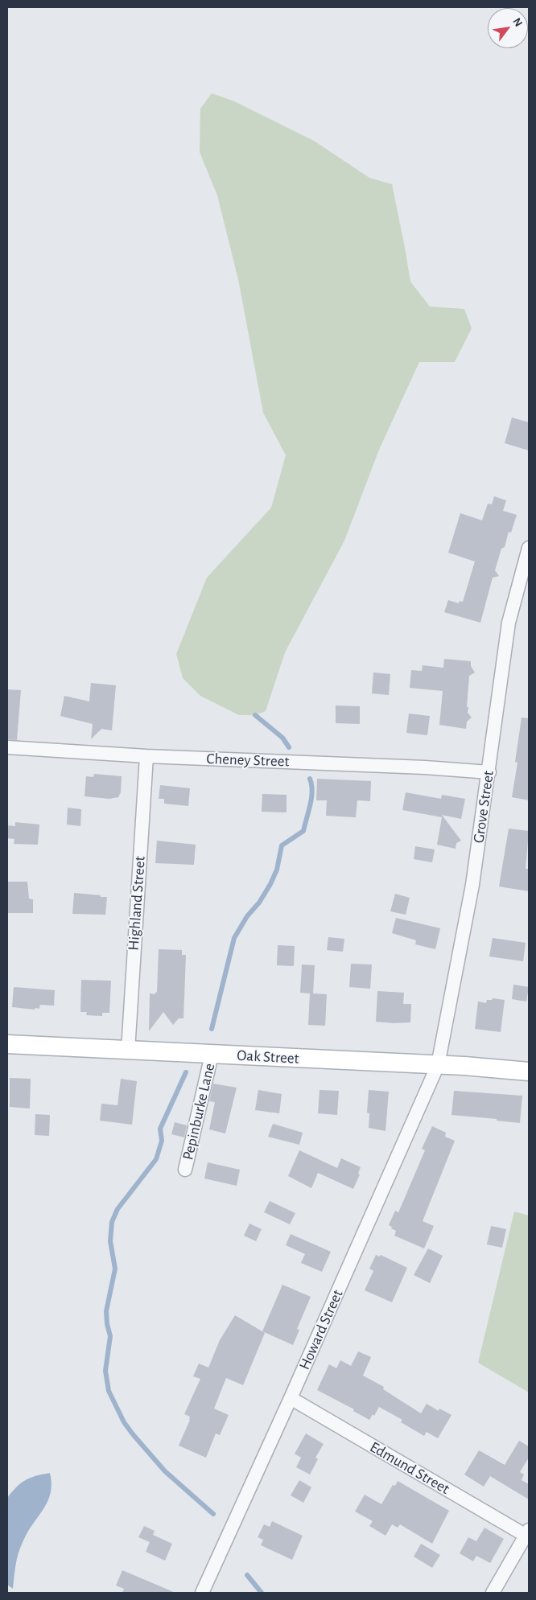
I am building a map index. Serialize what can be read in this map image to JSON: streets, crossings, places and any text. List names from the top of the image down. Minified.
{"streets":{"main road":["Oak Street"],"street":["Cheney Street","Grove Street","Highland Street","Pepinburke Lane","Howard Street","Edmund Street"]},"crossings":[["Cheney Street","Grove Street"],["Cheney Street","Highland Street"],["Grove Street","Oak Street"],["Grove Street","Howard Street"],["Highland Street","Oak Street"],["Oak Street","Pepinburke Lane"],["Oak Street","Howard Street"],["Howard Street","Edmund Street"]],"north":"top right"}
